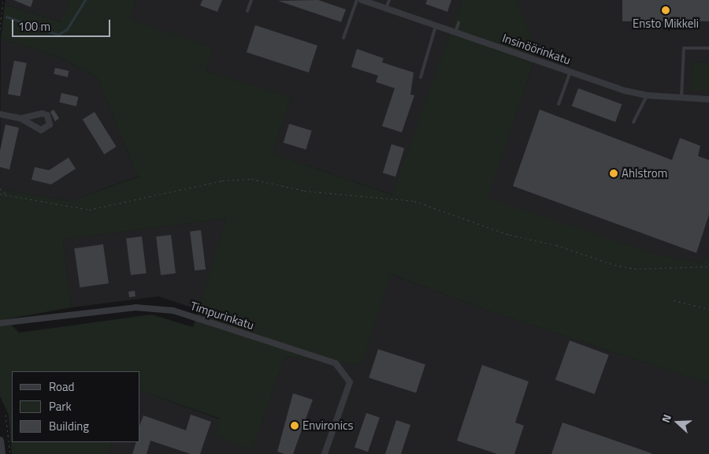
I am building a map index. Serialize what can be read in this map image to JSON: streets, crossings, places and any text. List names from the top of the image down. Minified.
{"streets":{"street":["Insinöörinkatu","Timpurinkatu"]},"places":["Ensto Mikkeli","Ahlstrom","Environics"],"legend":["Road","Park","Building"],"scale_bar":"100 m","north":"left"}
